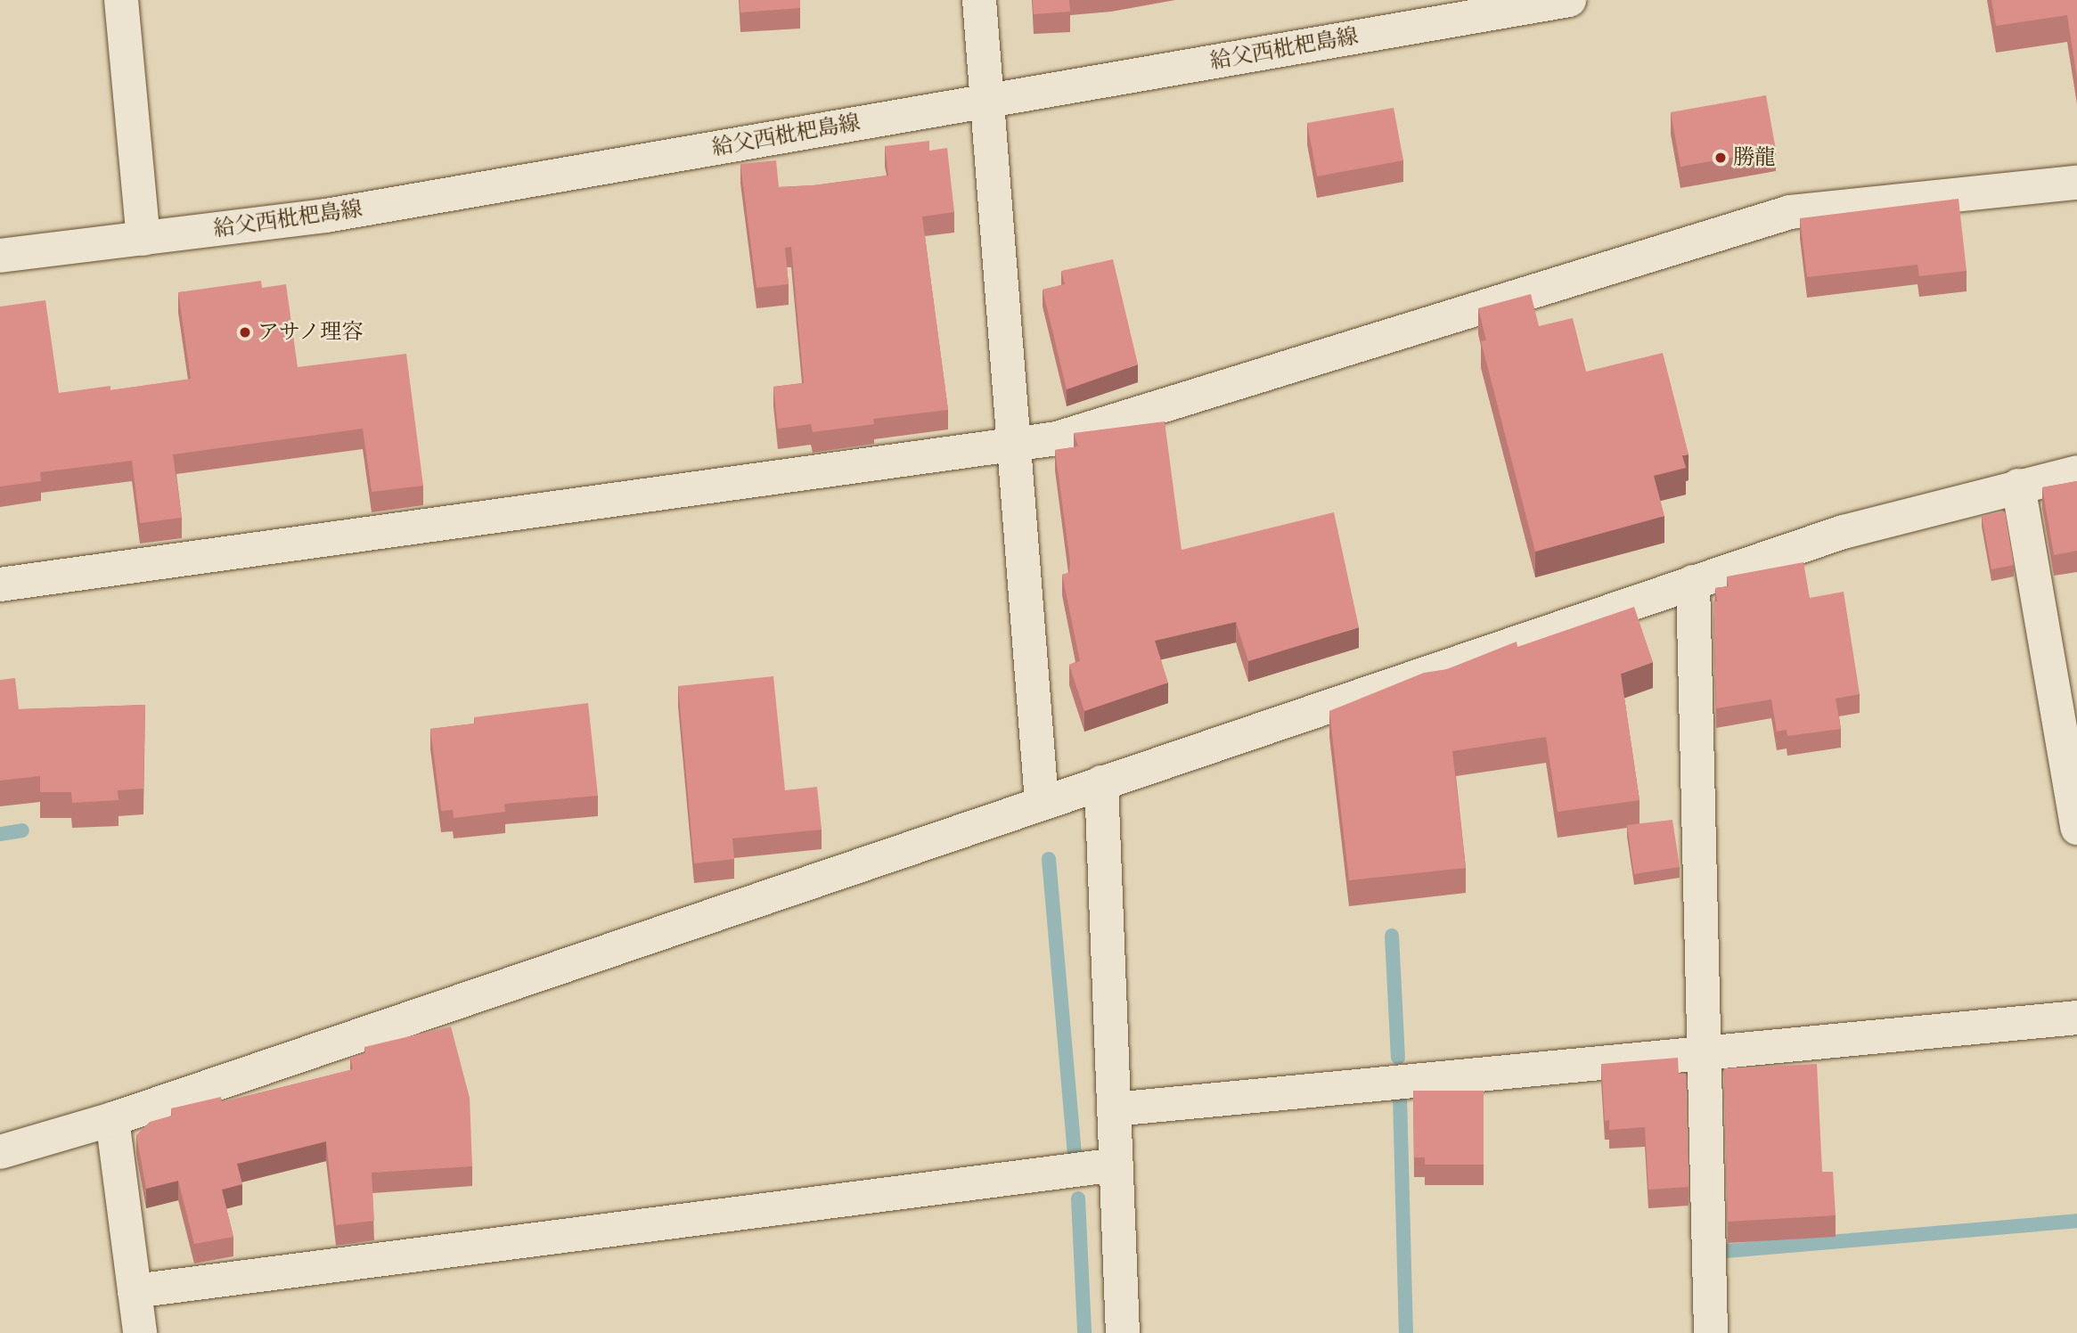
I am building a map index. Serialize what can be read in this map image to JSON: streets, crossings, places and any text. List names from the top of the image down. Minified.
{"streets":{"street":["給父西枇杷島線"]},"places":["勝龍","アサノ理容"]}
